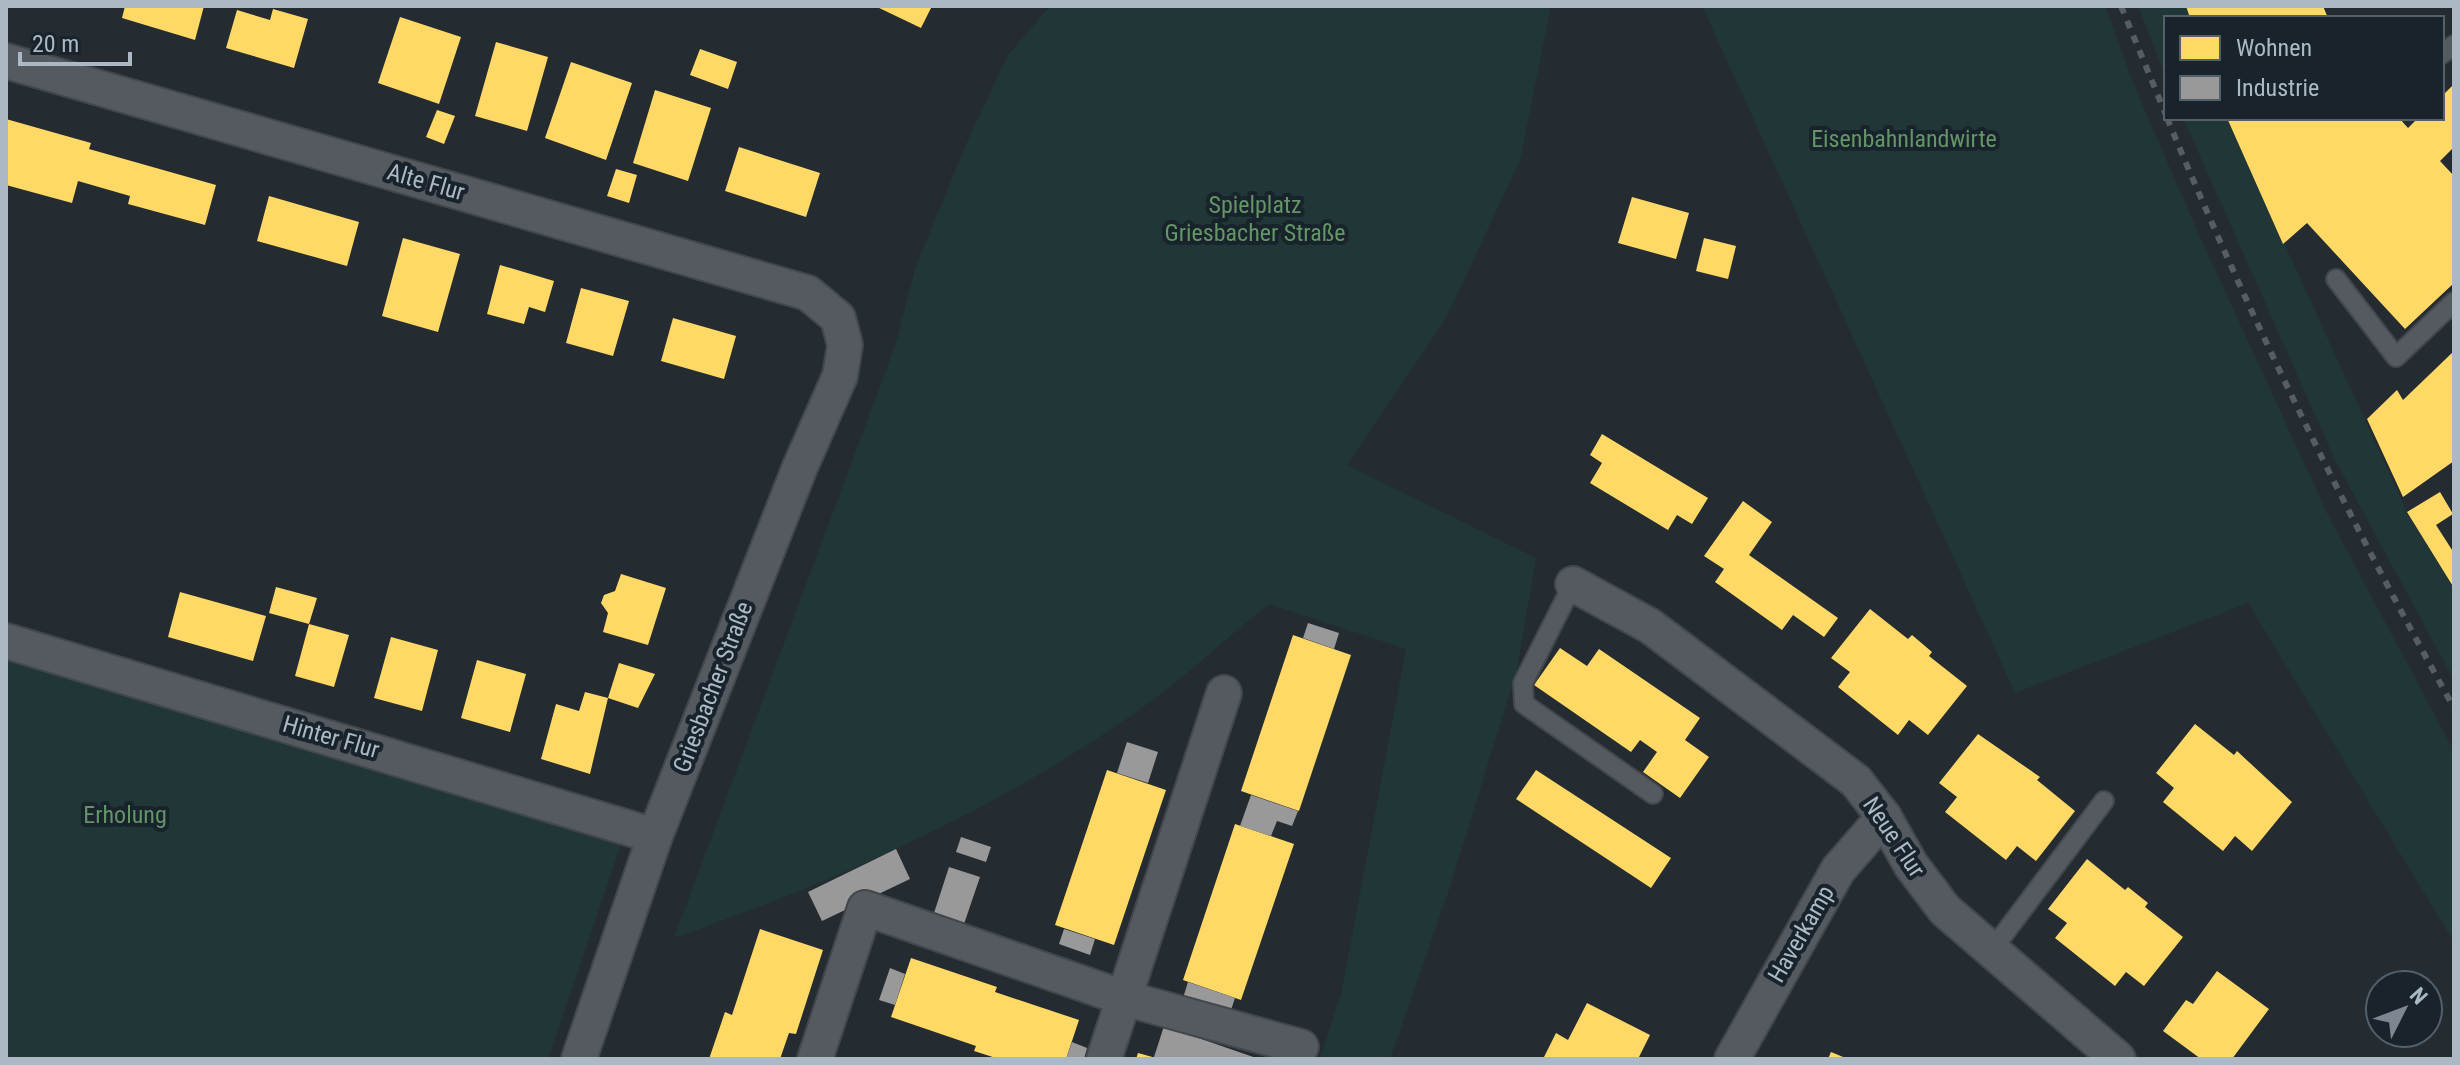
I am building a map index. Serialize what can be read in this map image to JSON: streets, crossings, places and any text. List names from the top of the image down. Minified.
{"streets":{"street":["Alte Flur","Griesbacher Straße","Hinter Flur","Neue Flur","Haverkamp"]},"crossings":[["Alte Flur","Griesbacher Straße"],["Griesbacher Straße","Hinter Flur"],["Neue Flur","Haverkamp"]],"parks":["Eisenbahnlandwirte","Spielplatz Griesbacher Straße","Erholung"],"legend":["Wohnen","Industrie"],"scale_bar":"20 m","north":"top right"}
